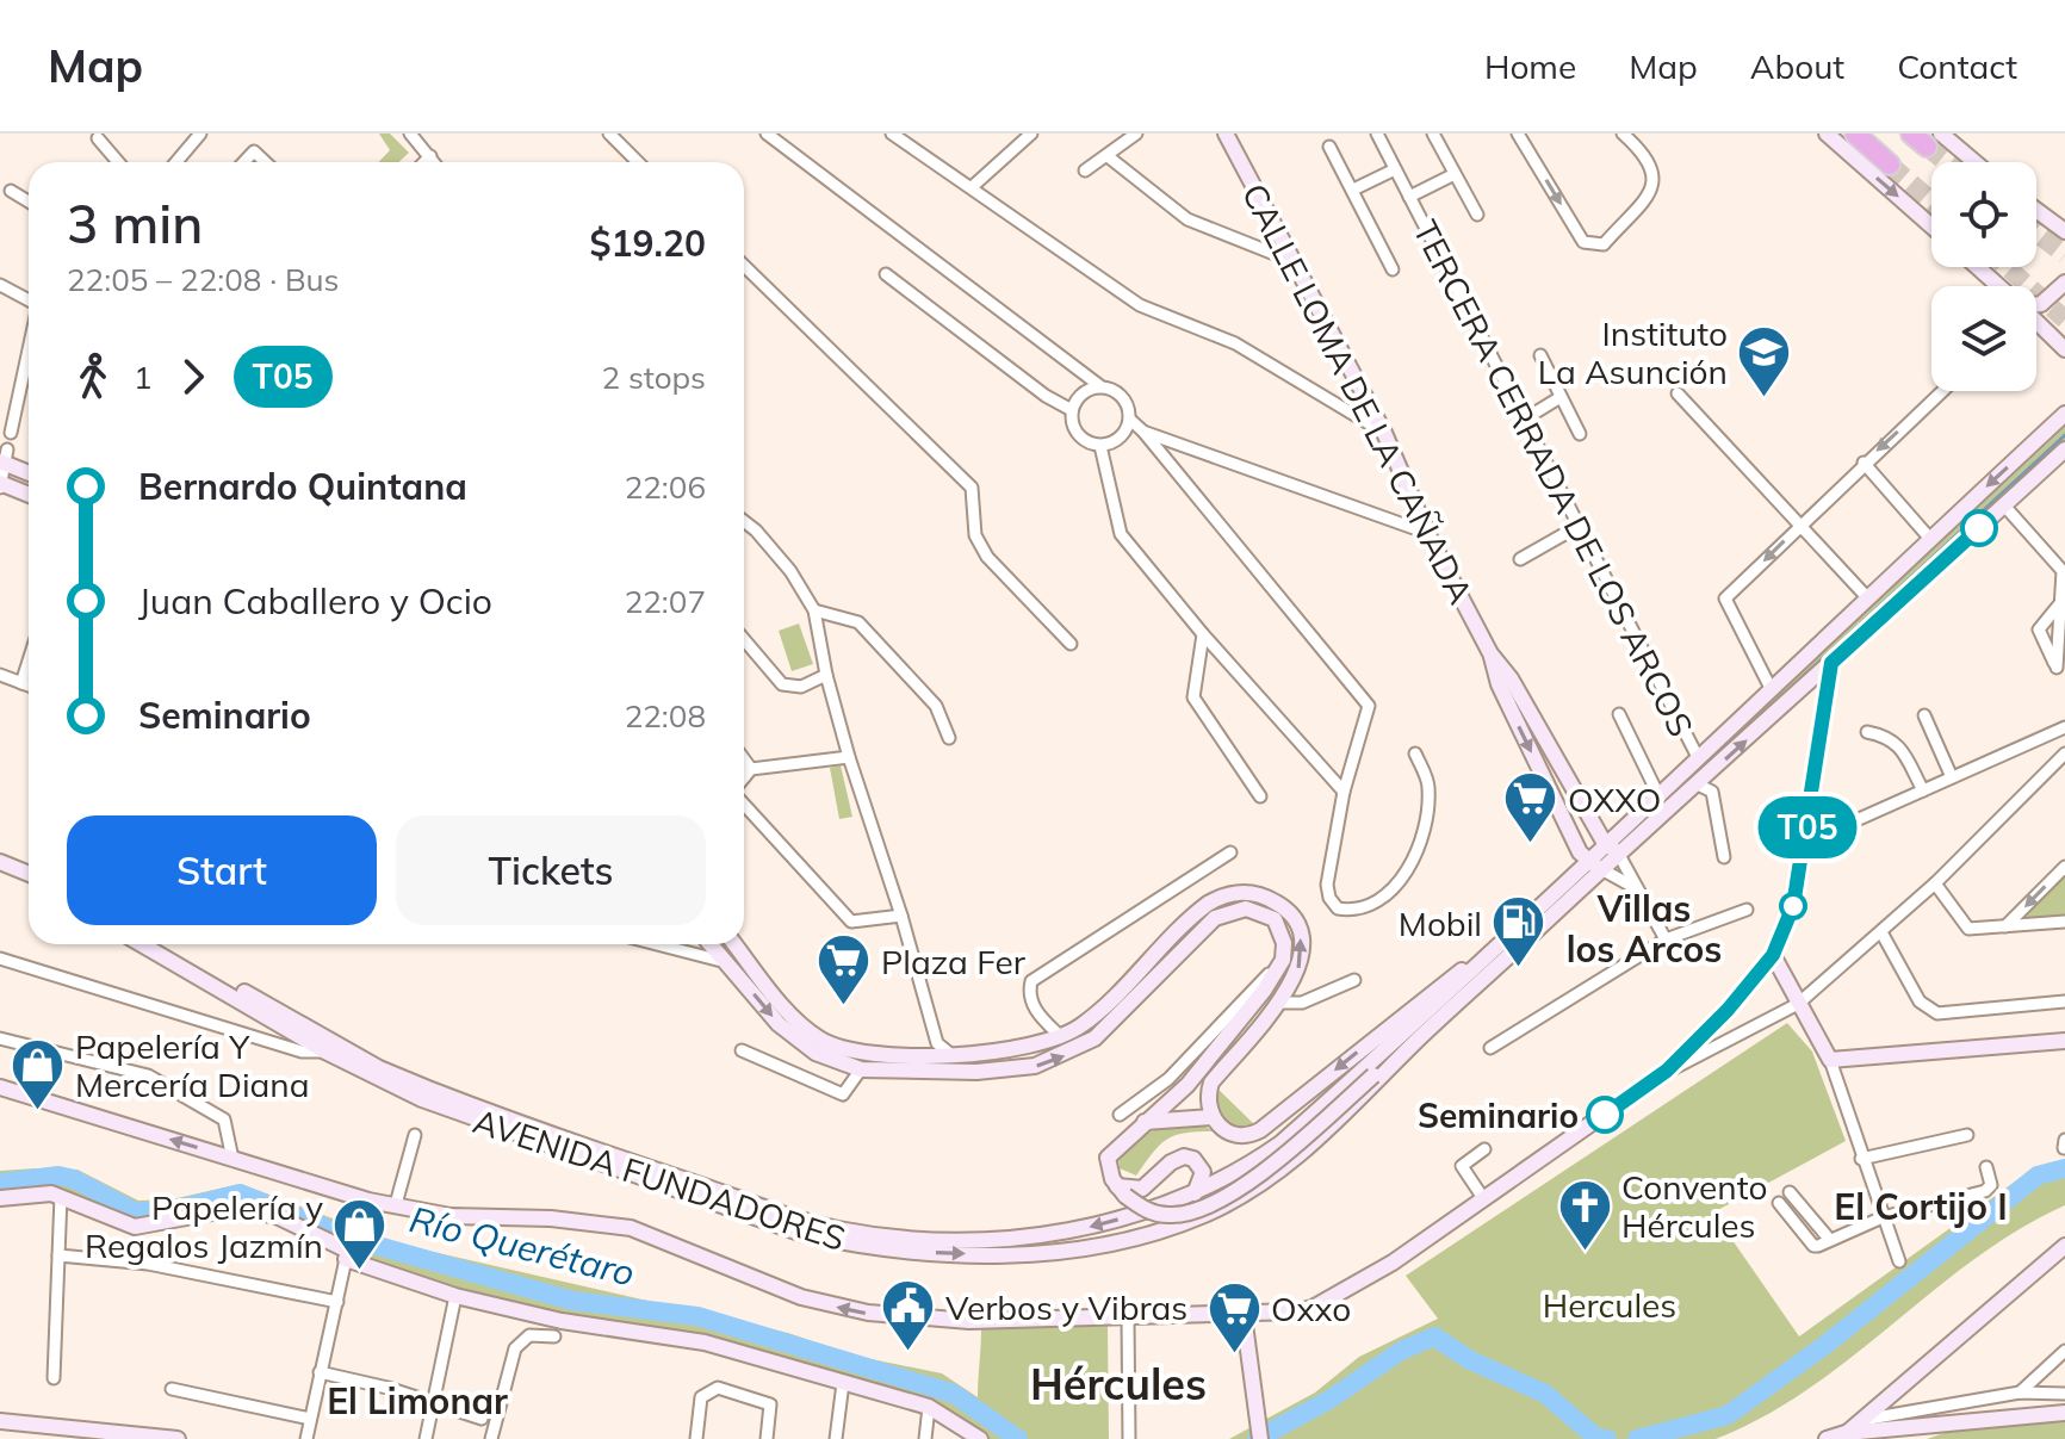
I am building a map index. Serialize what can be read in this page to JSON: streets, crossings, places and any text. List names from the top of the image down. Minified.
{"streets":{"street":["CALLE LOMA DE LA CAÑADA","TERCERA CERRADA DE LOS ARCOS","AVENIDA FUNDADORES"]},"crossings":[["CALLE LOMA DE LA CAÑADA","AVENIDA FUNDADORES"],["TERCERA CERRADA DE LOS ARCOS","AVENIDA FUNDADORES"]],"districts":["Villas los Arcos","El Cortijo I","Hércules","El Limonar"],"water":["Río Querétaro"],"parks":["Hercules"],"places":{"school or university":["Instituto La Asunción"],"supermarket":["OXXO","Plaza Fer","Oxxo"],"fuel station":["Mobil"],"shop":["Papelería Y Mercería Diana","Papelería y Regalos Jazmín"],"other":["Seminario"],"church":["Convento Hércules"],"public building":["Verbos y Vibras"]},"lines":["bus line T05"],"page":{"header":"Map","nav":["Home","Map","About","Contact"],"on_map":"T05","heading":["3 min","22:05 – 22:08 · Bus","$19.20"],"legs":["1","T05","2 stops"],"list":[{"name":"Bernardo Quintana","value":"22:06"},{"name":"Juan Caballero y Ocio","value":"22:07"},{"name":"Seminario","value":"22:08"}],"buttons":["Start","Tickets"]}}
